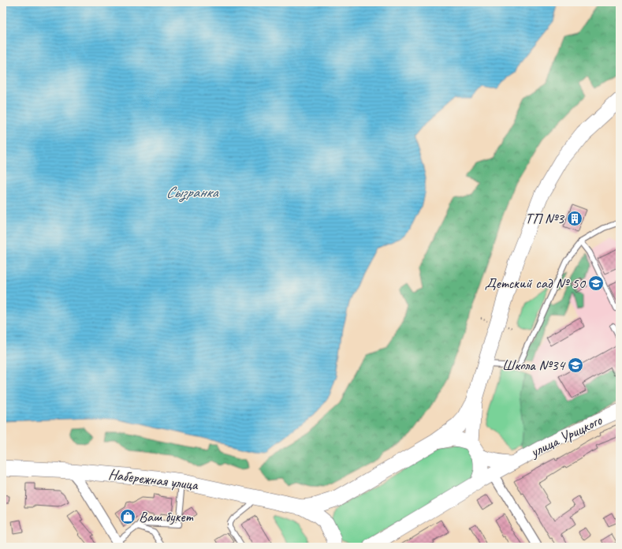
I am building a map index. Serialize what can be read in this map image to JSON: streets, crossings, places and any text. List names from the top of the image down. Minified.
{"streets":{"main road":["улица Урицкого","Набережная улица"]},"water":["Сызранка"],"places":{"building":["ТП №3"],"school or university":["Детский сад № 50","Школа №34"],"shop":["Ваш букет"]}}
